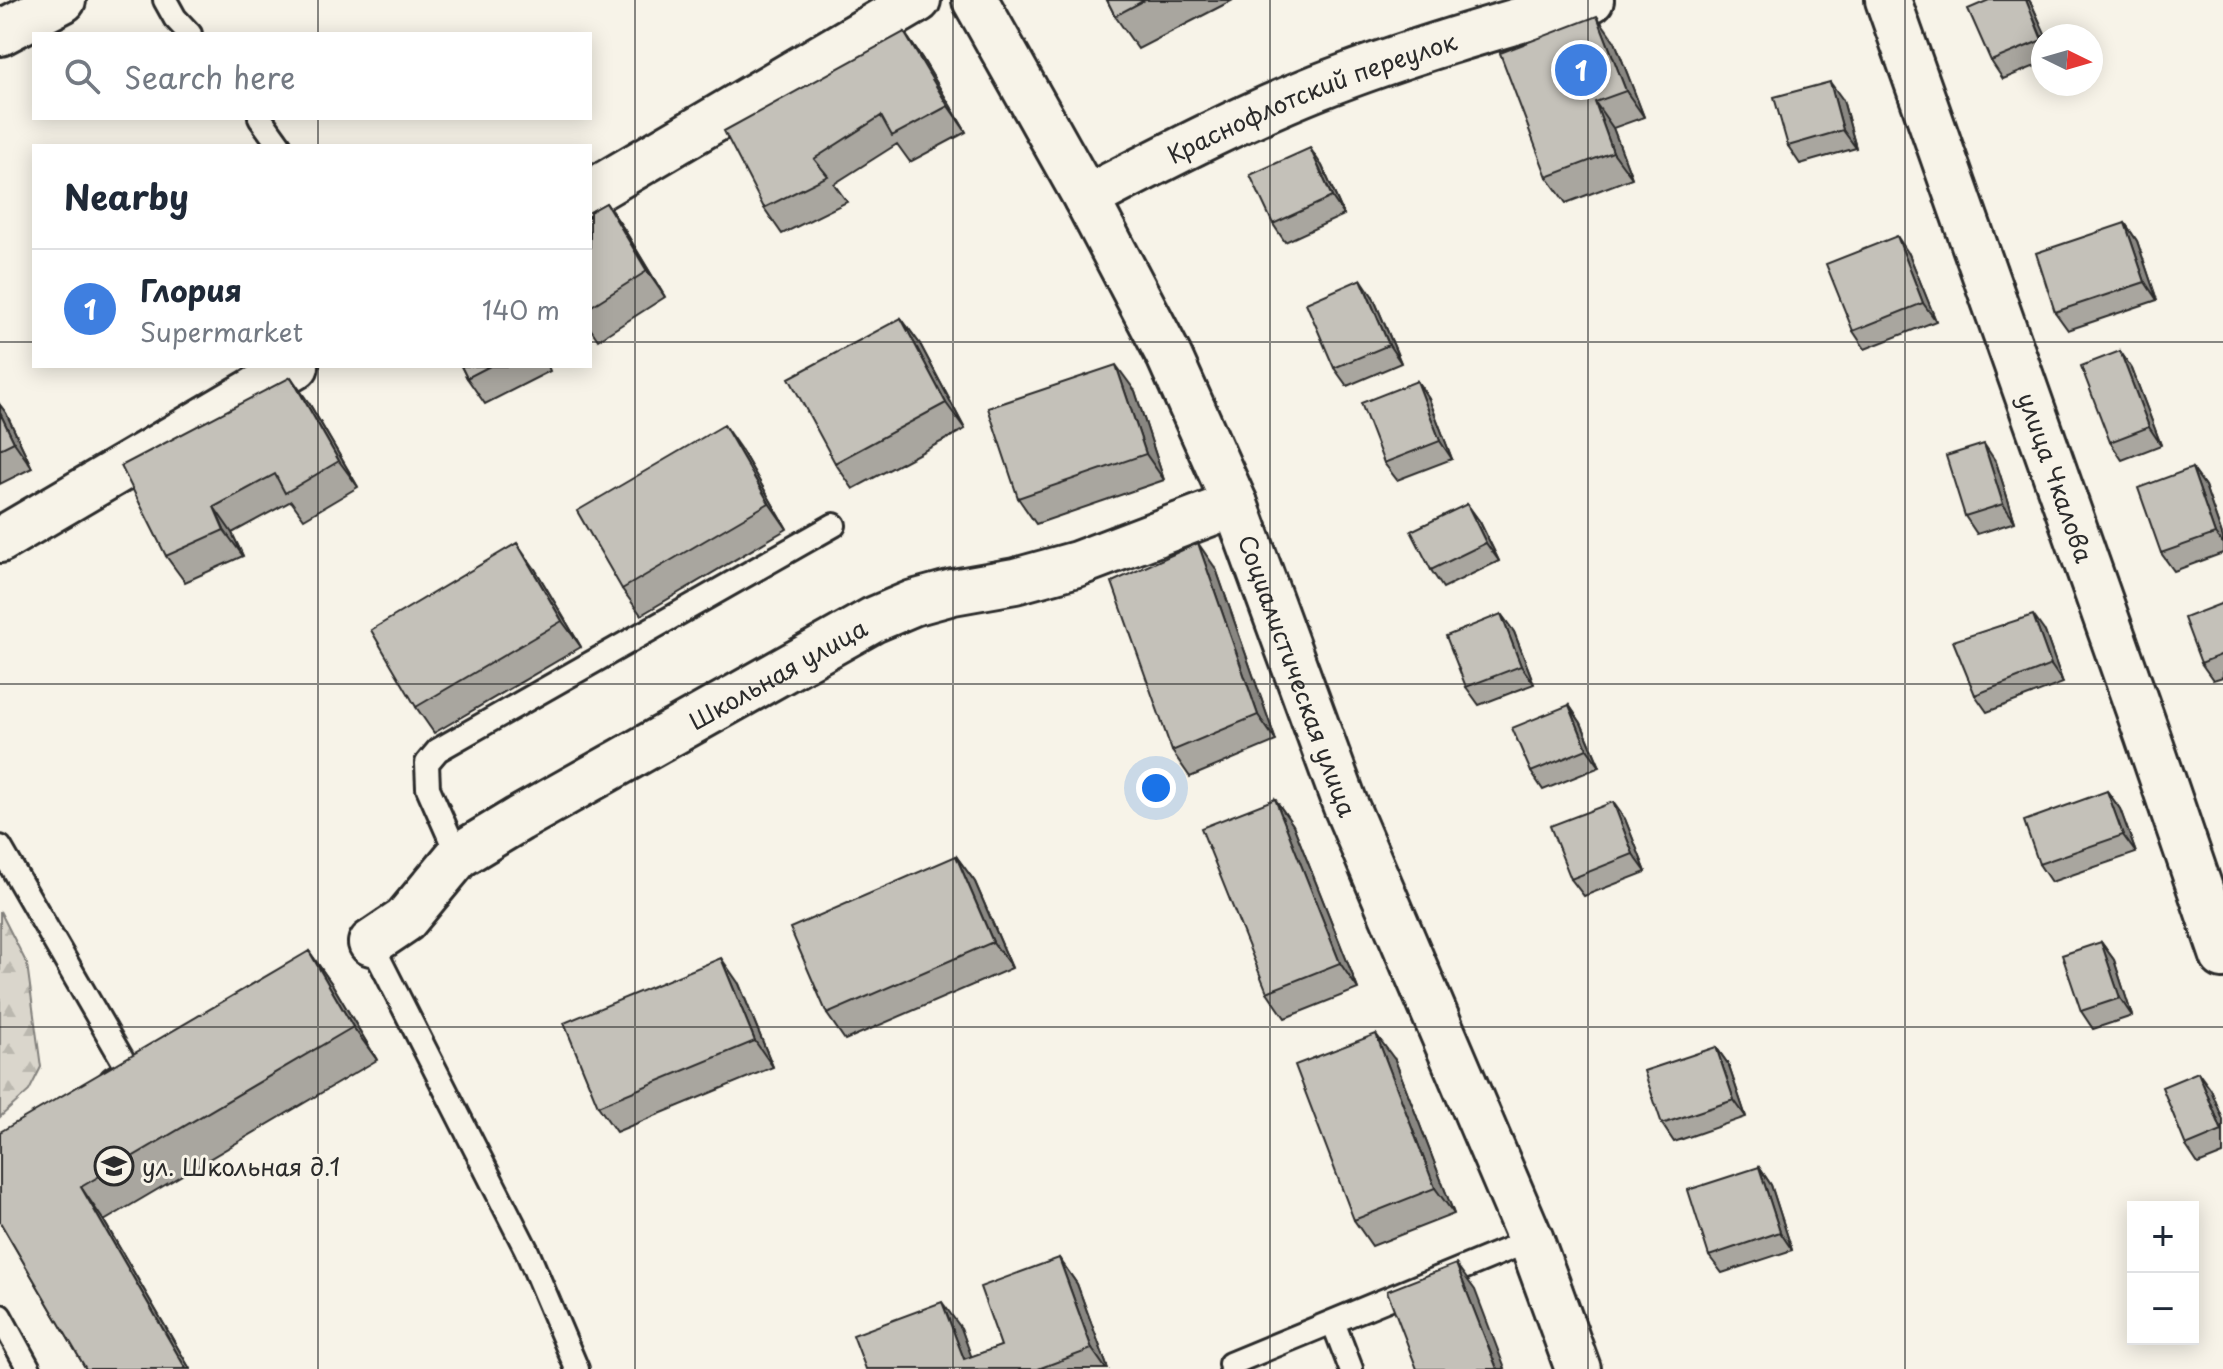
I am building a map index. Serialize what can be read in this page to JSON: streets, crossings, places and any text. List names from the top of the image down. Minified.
{"streets":{"street":["Краснофлотский переулок","улица Чкалова","Школьная улица","Социалистическая улица"]},"crossings":[["Краснофлотский переулок","Социалистическая улица"],["Школьная улица","Социалистическая улица"]],"places":{"school or university":["ул. Школьная д.1"]},"north":"right","page":{"search":"Search here","pins":"1","heading":"Nearby","list":[{"mark":"1","name":"Глория","note":"Supermarket","value":"140 m"}],"map_buttons":["+","−"]}}
